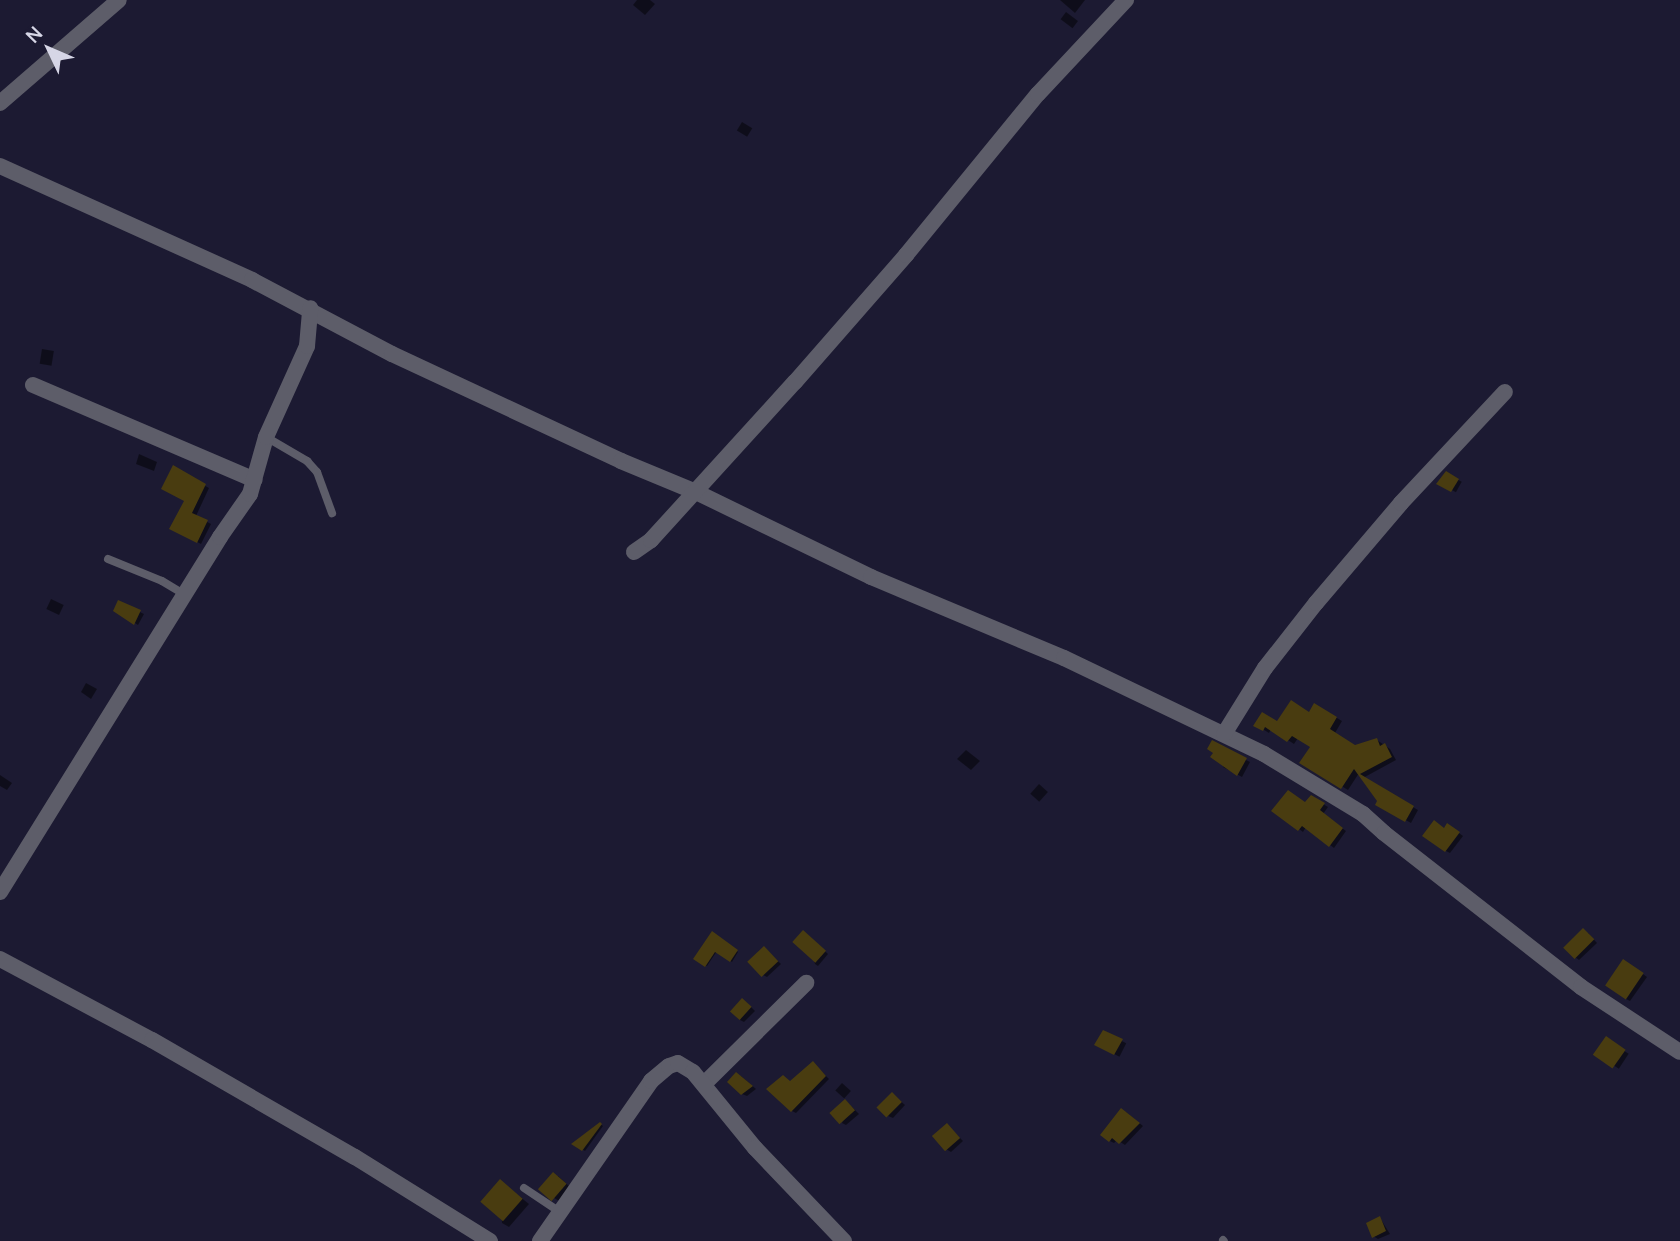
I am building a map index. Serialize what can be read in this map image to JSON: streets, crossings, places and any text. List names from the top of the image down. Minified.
{"north":"top left"}
